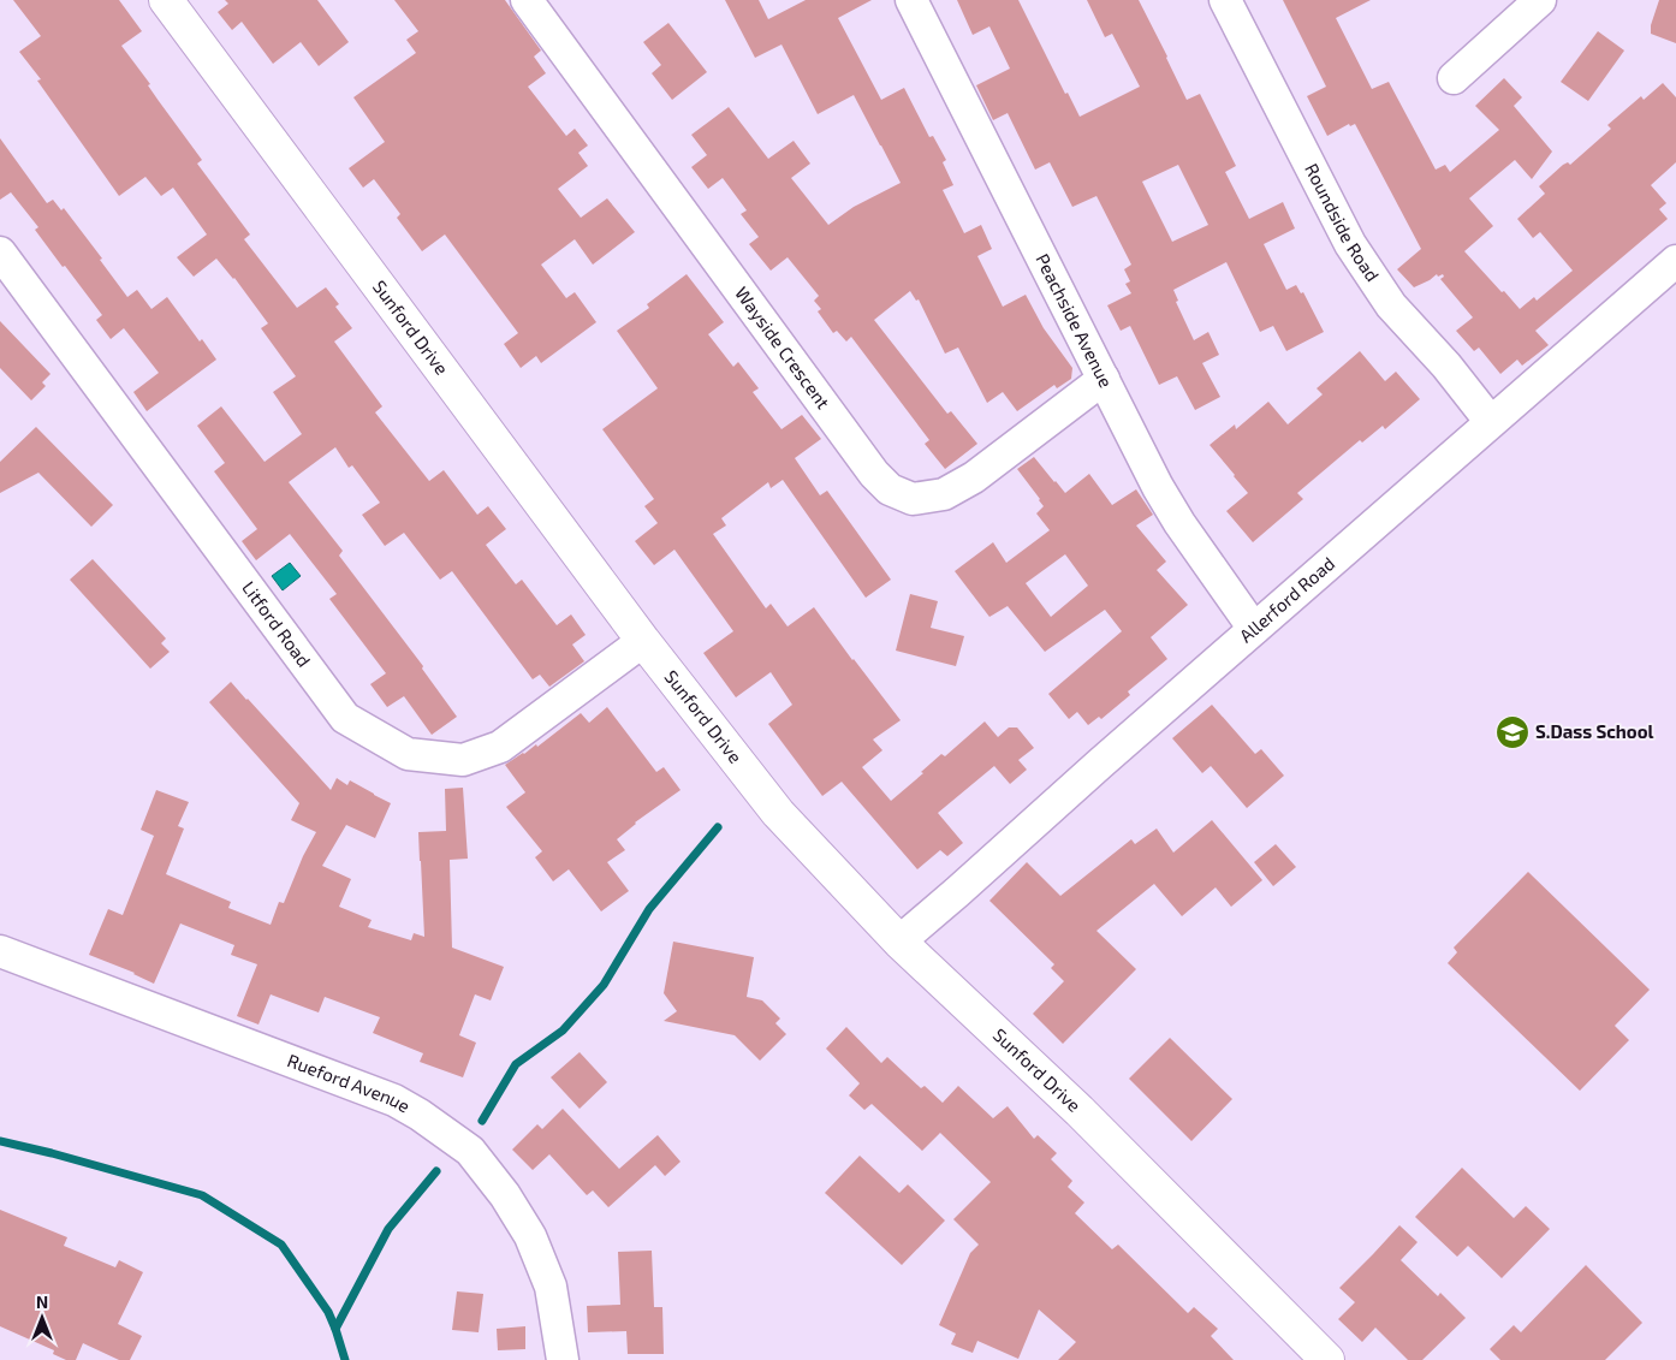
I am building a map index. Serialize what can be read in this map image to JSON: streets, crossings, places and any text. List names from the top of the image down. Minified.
{"streets":{"street":["Roundside Road","Peachside Avenue","Sunford Drive","Wayside Crescent","Allerford Road","Litford Road","Rueford Avenue"]},"crossings":[["Roundside Road","Allerford Road"],["Peachside Avenue","Wayside Crescent"],["Peachside Avenue","Allerford Road"],["Sunford Drive","Allerford Road"],["Sunford Drive","Litford Road"]],"places":{"school or university":["S.Dass School"]},"north":"top"}
